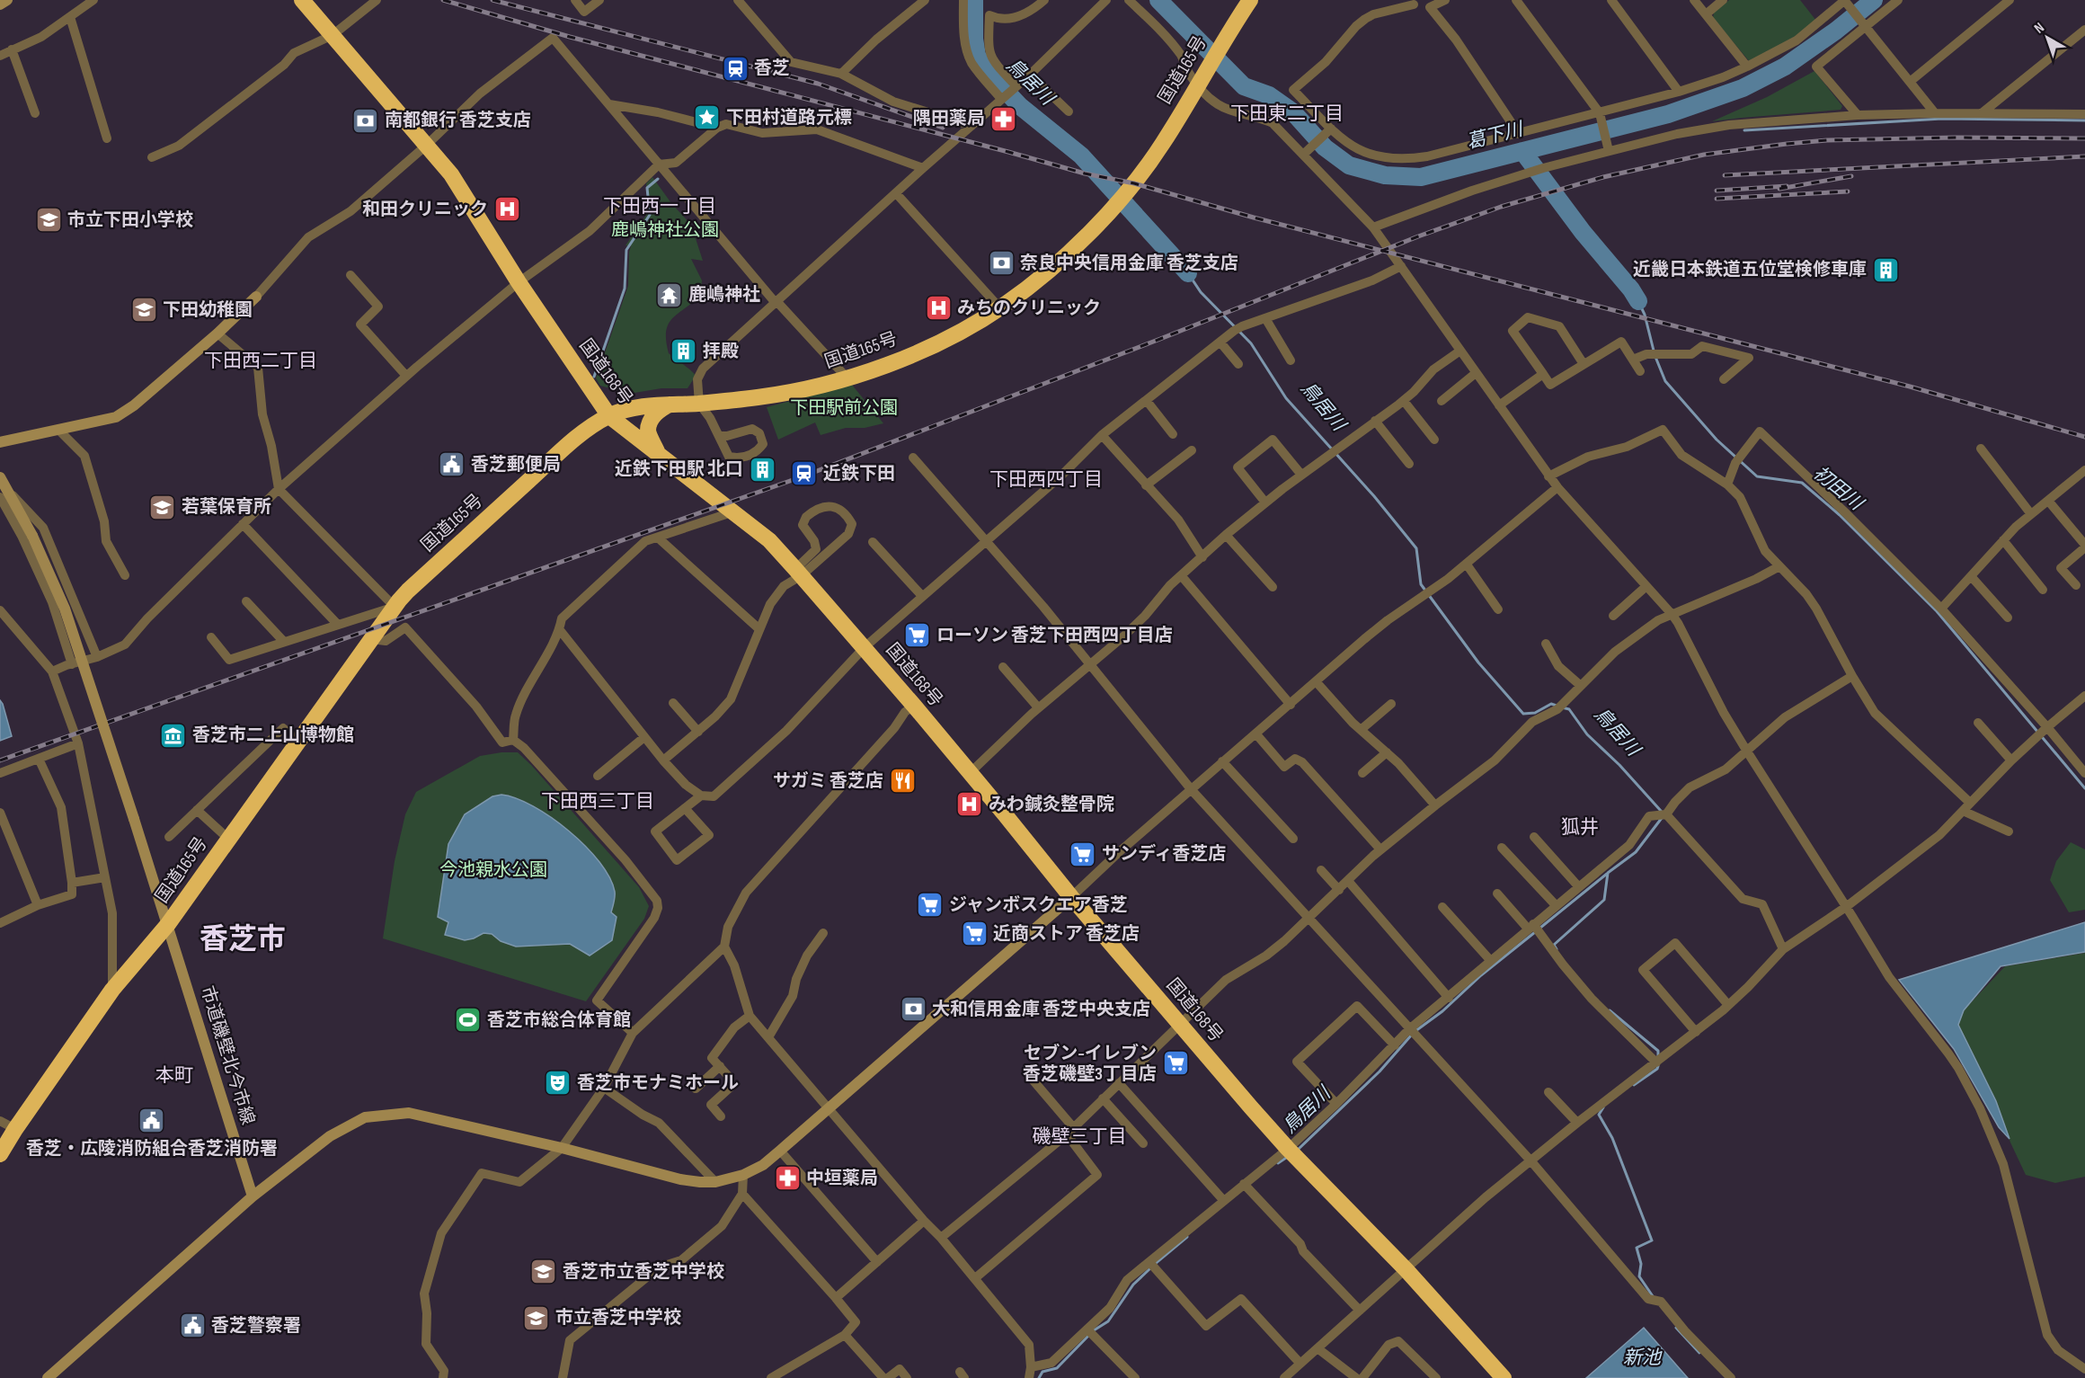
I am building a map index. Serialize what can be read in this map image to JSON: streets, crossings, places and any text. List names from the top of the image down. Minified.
{"streets":{"highway":["国道165号","国道168号"],"street":["市道磯壁北今市線"]},"crossings":[["国道165号","国道168号"],["国道165号","市道磯壁北今市線"]],"districts":["下田東二丁目","下田西一丁目","下田西二丁目","下田西四丁目","下田西三丁目","狐井","香芝市","本町","磯壁三丁目"],"water":["鳥居川","葛下川","初田川","新池"],"parks":["鹿嶋神社公園","下田駅前公園","今池親水公園"],"places":{"station":["香芝","近鉄下田"],"place":["下田村道路元標"],"pharmacy":["隅田薬局","中垣薬局"],"bank":["南都銀行 香芝支店","奈良中央信用金庫 香芝支店","大和信用金庫 香芝中央支店"],"hospital":["和田クリニック","みちのクリニック","みわ鍼灸整骨院"],"school or university":["市立下田小学校","下田幼稚園","若葉保育所","香芝市立香芝中学校","市立香芝中学校"],"building":["近畿日本鉄道五位堂検修車庫","拝殿","近鉄下田駅 北口"],"temple":["鹿嶋神社"],"public building":["香芝郵便局","香芝・広陵消防組合香芝消防署","香芝警察署"],"supermarket":["ローソン 香芝下田西四丁目店","サンディ香芝店","ジャンボスクエア香芝","近商ストア 香芝店","セブン-イレブン 香芝磯壁3丁目店"],"museum":["香芝市二上山博物館"],"restaurant":["サガミ 香芝店"],"sports":["香芝市総合体育館"],"theatre":["香芝市モナミホール"]},"north":"top left"}
